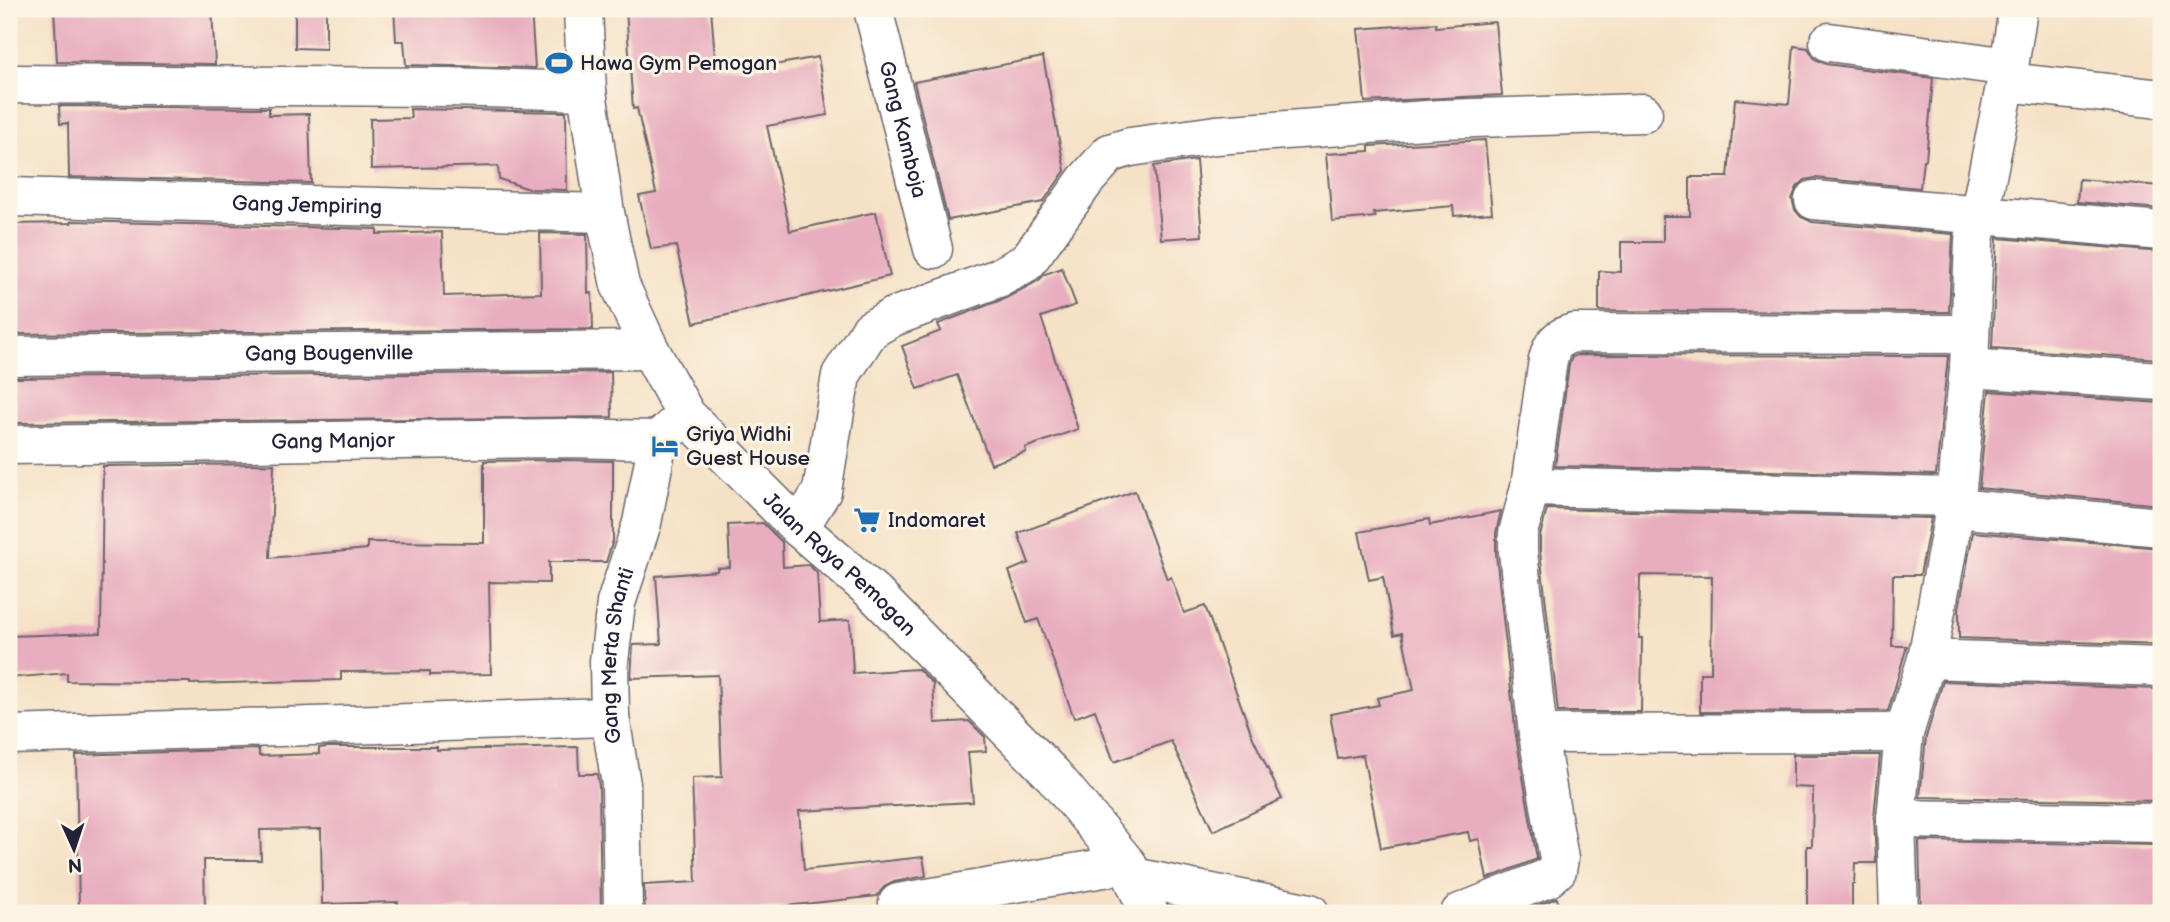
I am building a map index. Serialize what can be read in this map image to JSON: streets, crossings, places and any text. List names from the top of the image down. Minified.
{"streets":{"street":["Gang Kamboja","Gang Jempiring","Gang Bougenville","Gang Manjor","Jalan Raya Pemogan","Gang Merta Shanti"]},"crossings":[["Gang Jempiring","Jalan Raya Pemogan"],["Gang Bougenville","Jalan Raya Pemogan"],["Gang Manjor","Gang Merta Shanti"]],"places":{"sports":["Hawa Gym Pemogan"],"hotel":["Griya Widhi Guest House"],"supermarket":["Indomaret"]},"north":"bottom"}
